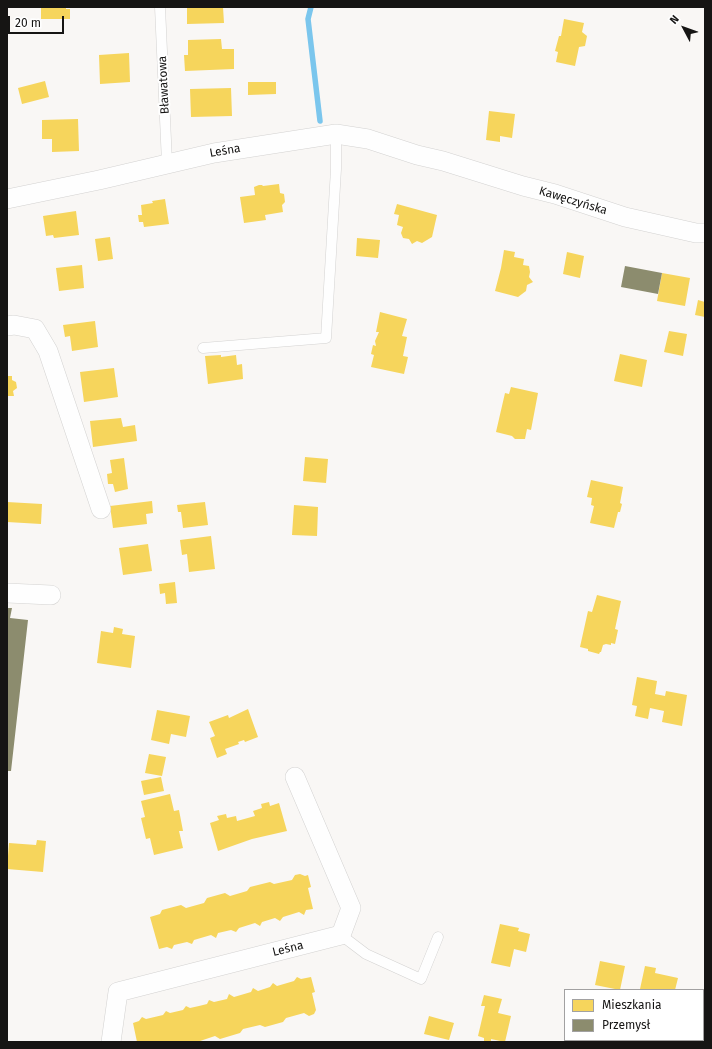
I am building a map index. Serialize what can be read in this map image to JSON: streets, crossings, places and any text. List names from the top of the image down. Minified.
{"streets":{"street":["Leśna","Kawęczyńska"],"lane":["Bławatowa"]},"crossings":[["Bławatowa","Leśna"],["Leśna","Kawęczyńska"]],"legend":["Mieszkania","Przemysł"],"scale_bar":"20 m","north":"top left"}
